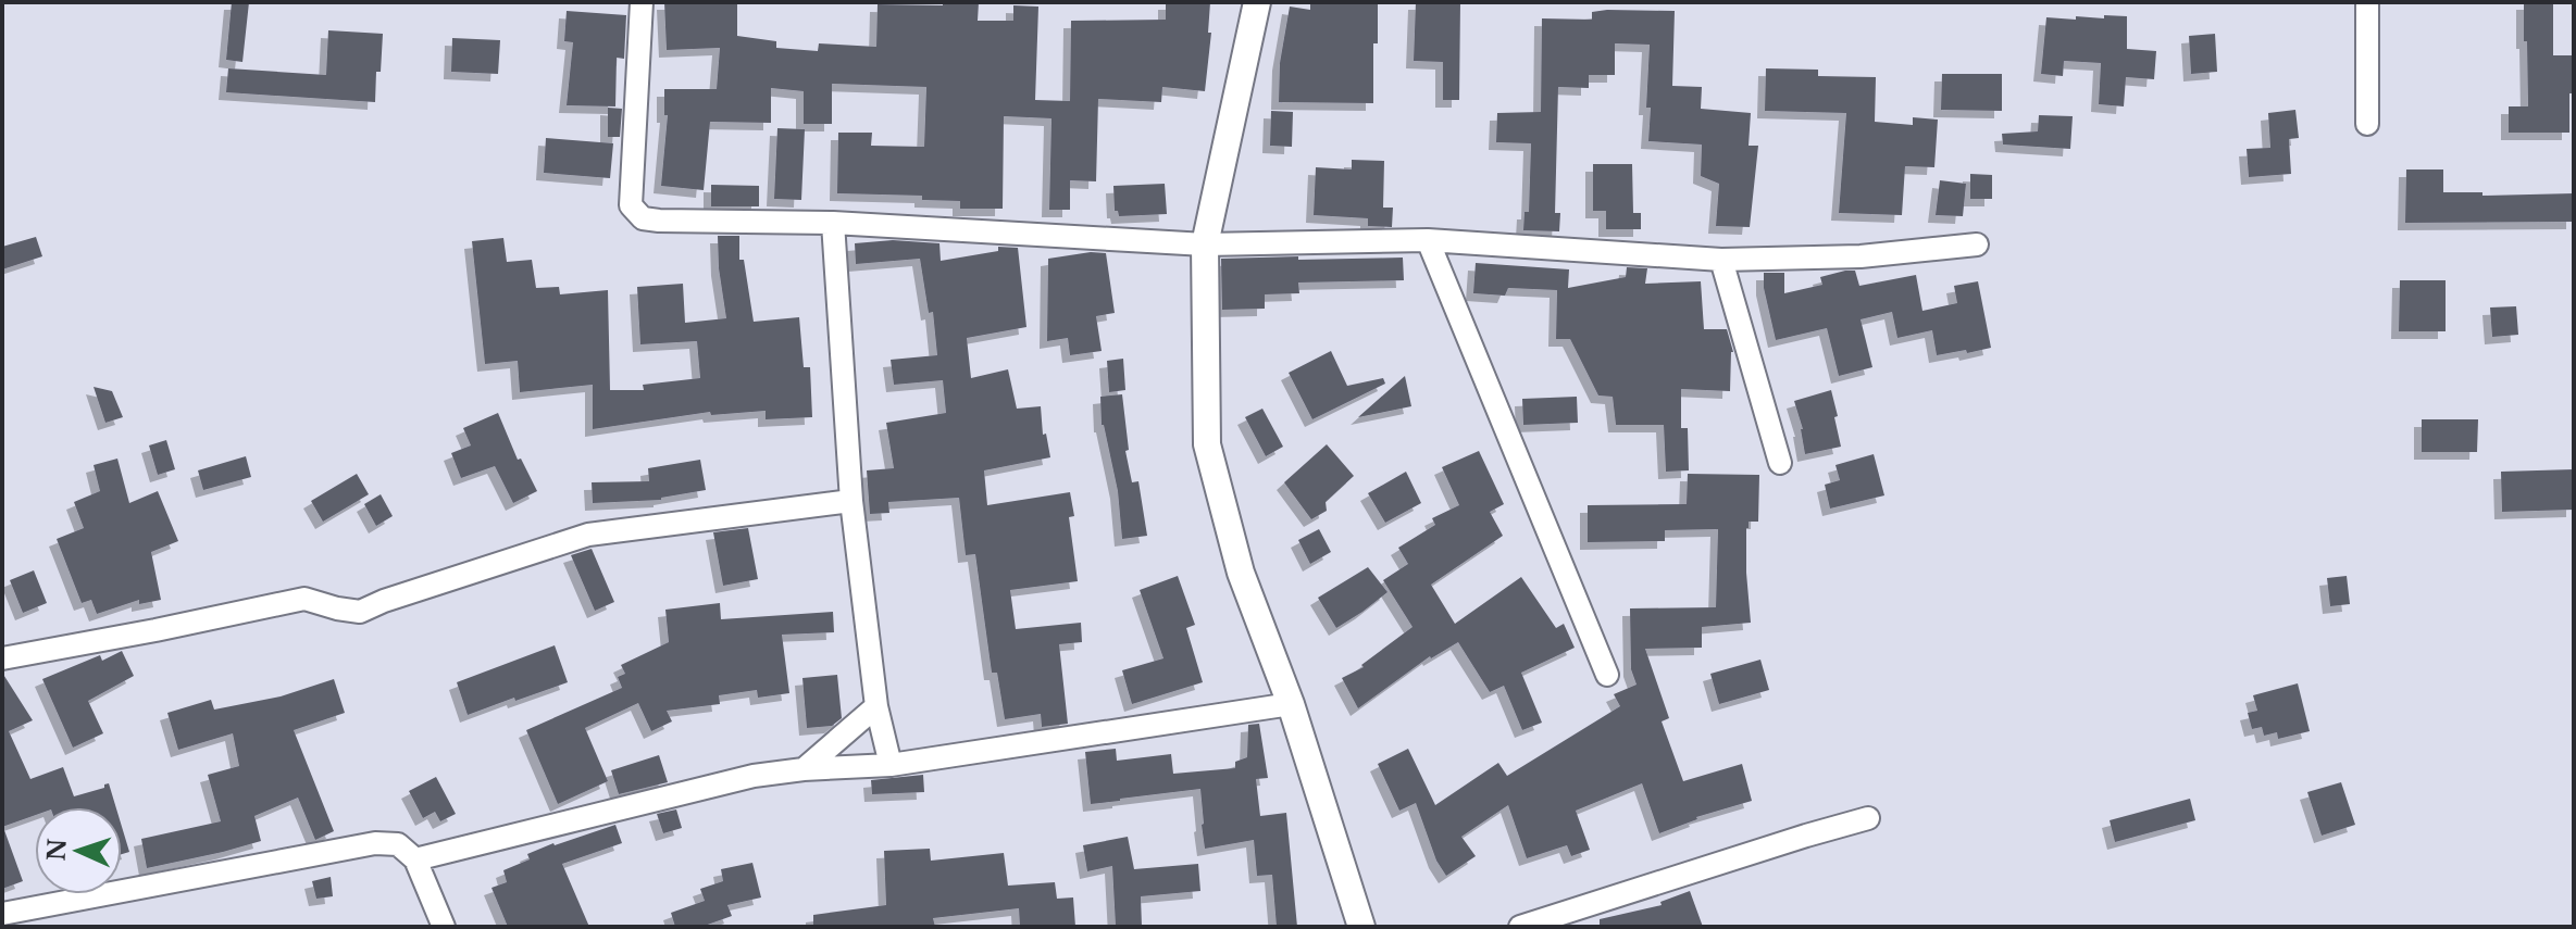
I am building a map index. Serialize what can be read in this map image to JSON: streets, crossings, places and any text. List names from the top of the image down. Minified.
{"north":"left"}
